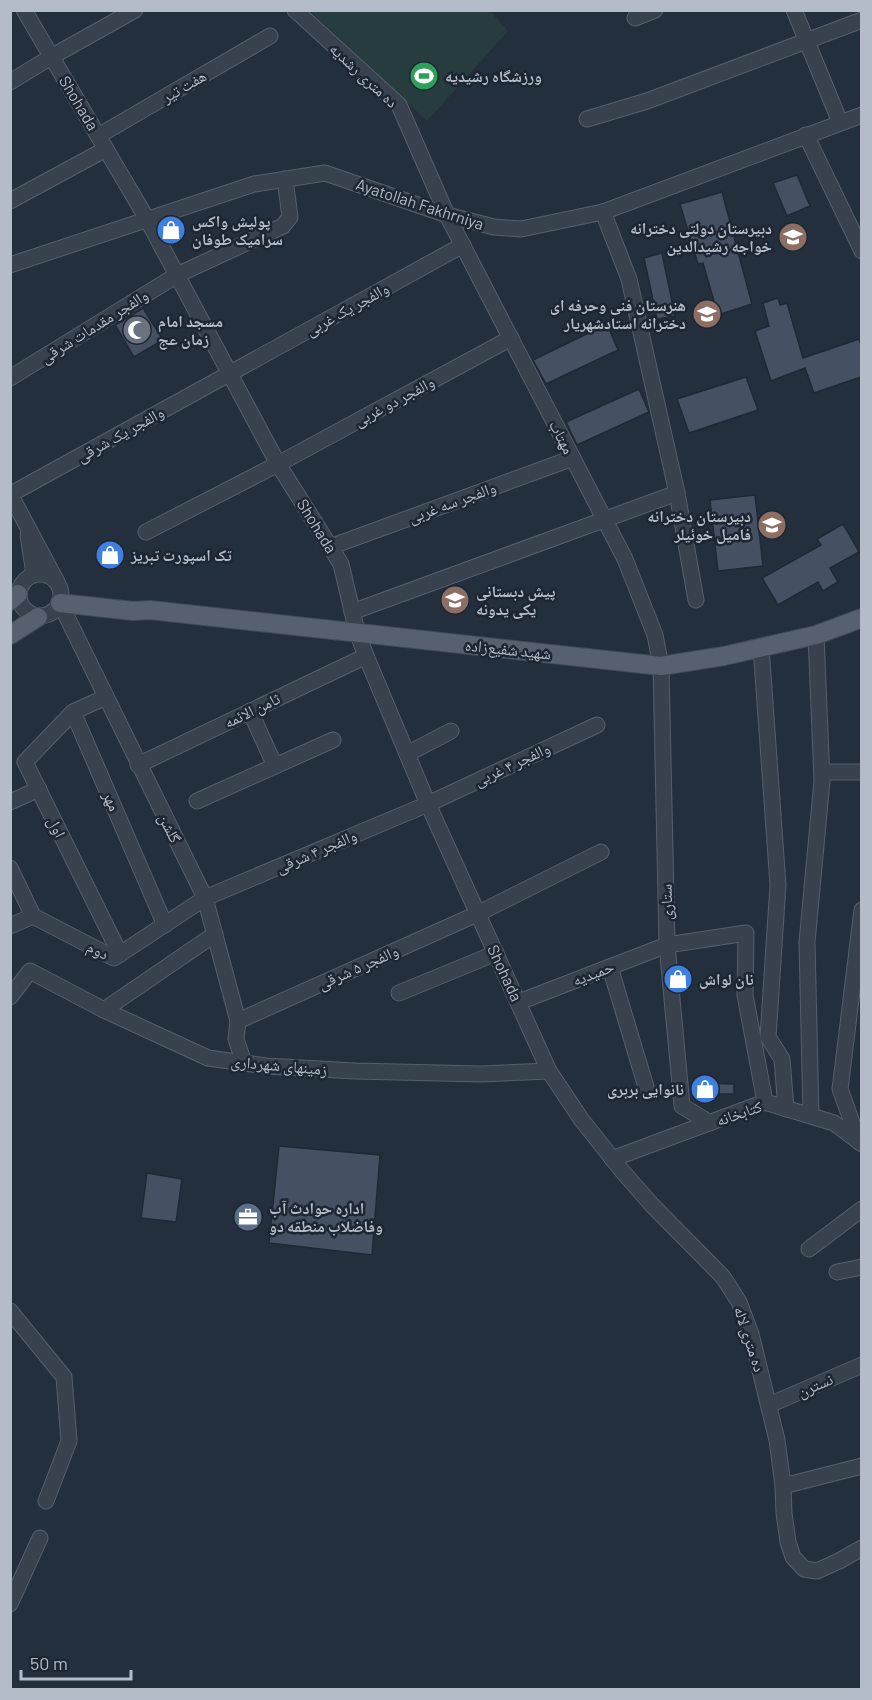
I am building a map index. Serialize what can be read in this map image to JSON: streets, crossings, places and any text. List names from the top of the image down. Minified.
{"streets":{"main road":["شهید شفیع‌زاده"],"street":["ده متری رشدیه","هفت تیر","Shohada","Ayatollah Fakhrniya","والفجر یک غربی","والفجر مقدمات شرقی","والفجر دو غربی","والفجر یک شرقی","مهتاب","والفجر سه غربی","ثامن الائمه","والفجر ۴ غربی","مهر","اول","گلشن","والفجر ۴ شرقی","ستاری","دوم","والفجر ۵ شرقی","حمیدیه","زمینهای شهرداری","کتابخانه","ده متری لاله","نسترن"]},"crossings":[["ده متری رشدیه","Ayatollah Fakhrniya"],["ده متری رشدیه","مهتاب"],["هفت تیر","Shohada"],["Shohada","Ayatollah Fakhrniya"],["Shohada","والفجر یک غربی"],["Shohada","والفجر مقدمات شرقی"],["Shohada","والفجر دو غربی"],["Shohada","والفجر یک شرقی"],["Shohada","والفجر سه غربی"],["Shohada","شهید شفیع‌زاده"],["Shohada","ثامن الائمه"],["Shohada","والفجر ۴ غربی"],["Shohada","والفجر ۴ شرقی"],["Shohada","والفجر ۵ شرقی"],["Shohada","حمیدیه"],["Shohada","زمینهای شهرداری"],["Shohada","ده متری لاله"],["Ayatollah Fakhrniya","والفجر مقدمات شرقی"],["Ayatollah Fakhrniya","مهتاب"],["والفجر یک غربی","والفجر یک شرقی"],["والفجر یک غربی","مهتاب"],["والفجر دو غربی","مهتاب"],["والفجر یک شرقی","گلشن"],["مهتاب","والفجر سه غربی"],["مهتاب","شهید شفیع‌زاده"],["مهتاب","ستاری"],["شهید شفیع‌زاده","گلشن"],["شهید شفیع‌زاده","ستاری"],["ثامن الائمه","گلشن"],["والفجر ۴ غربی","والفجر ۴ شرقی"],["مهر","اول"],["مهر","دوم"],["اول","دوم"],["گلشن","والفجر ۴ شرقی"],["گلشن","دوم"],["گلشن","والفجر ۵ شرقی"],["گلشن","زمینهای شهرداری"],["والفجر ۴ شرقی","دوم"],["ستاری","حمیدیه"],["ستاری","کتابخانه"],["حمیدیه","کتابخانه"],["زمینهای شهرداری","ده متری لاله"],["کتابخانه","ده متری لاله"],["ده متری لاله","نسترن"]],"places":{"sports":["ورزشگاه رشیدیه"],"shop":["پولیش واکس سرامیک طوفان","تک اسپورت تبریز","نان لواش","نانوایی بربری"],"school or university":["دبیرستان دولتی دخترانه خواجه رشیدالدین","هنرستان فنی وحرفه ای دخترانه استادشهریار","دبیرستان دخترانه فامیل خوئیلر","پیش دبستانی یکی یدونه"],"mosque":["مسجد امام زمان عج"],"office":["اداره حوادث آب وفاضلاب منطقه دو"]},"scale_bar":"50 m"}
